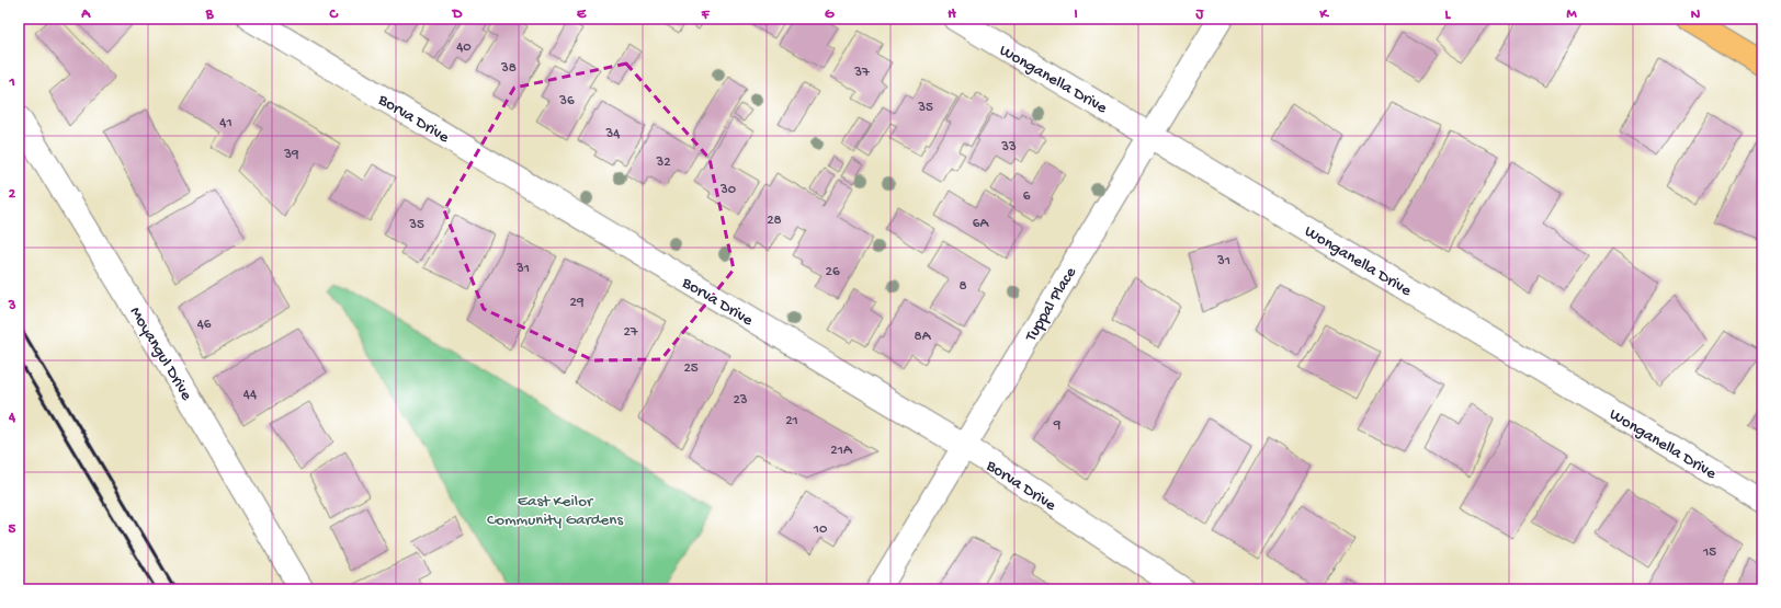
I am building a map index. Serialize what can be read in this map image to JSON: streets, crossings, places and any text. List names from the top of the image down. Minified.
{"streets":{"street":["Wonganella Drive","Borva Drive","Tuppal Place","Moyangul Drive"]},"crossings":[["Wonganella Drive","Tuppal Place"],["Borva Drive","Tuppal Place"]],"parks":["East Keilor Community Gardens"],"house_numbers":["40","38","37","36","35","41","34","33","39","32","30","6","28","6A","35","31","31","26","8","29","46","27","8A","25","44","23","21","9","21A","10","15"],"grid":{"columns":["A","B","C","D","E","F","G","H","I","J","K","L","M","N"],"rows":["1","2","3","4","5"]}}
